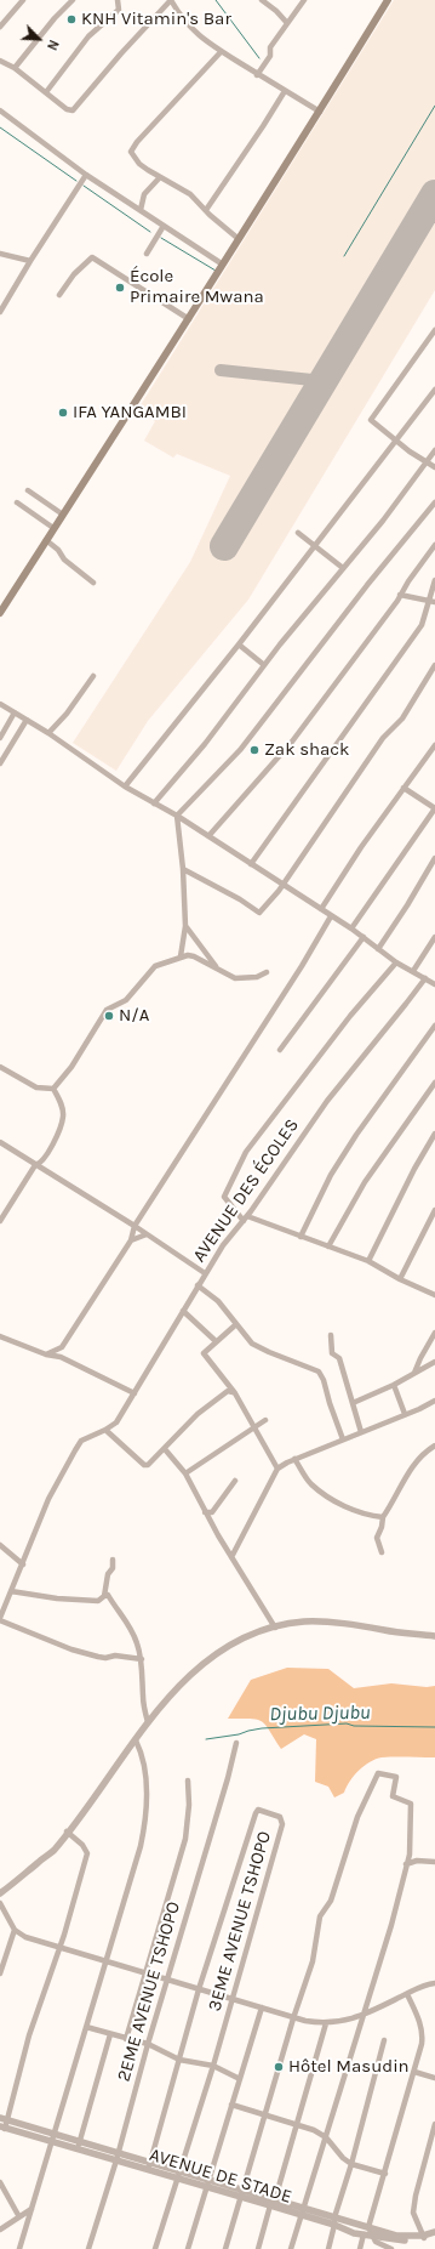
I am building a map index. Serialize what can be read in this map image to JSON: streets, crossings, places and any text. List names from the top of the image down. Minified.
{"streets":{"street":["AVENUE DES ÉCOLES","3EME AVENUE TSHOPO","2EME AVENUE TSHOPO","AVENUE DE STADE"]},"crossings":[["3EME AVENUE TSHOPO","AVENUE DE STADE"],["2EME AVENUE TSHOPO","AVENUE DE STADE"]],"water":["Djubu Djubu"],"places":["KNH Vitamin's Bar","École Primaire Mwana","IFA YANGAMBI","Zak shack","N/A","Hôtel Masudin"],"north":"bottom right"}
